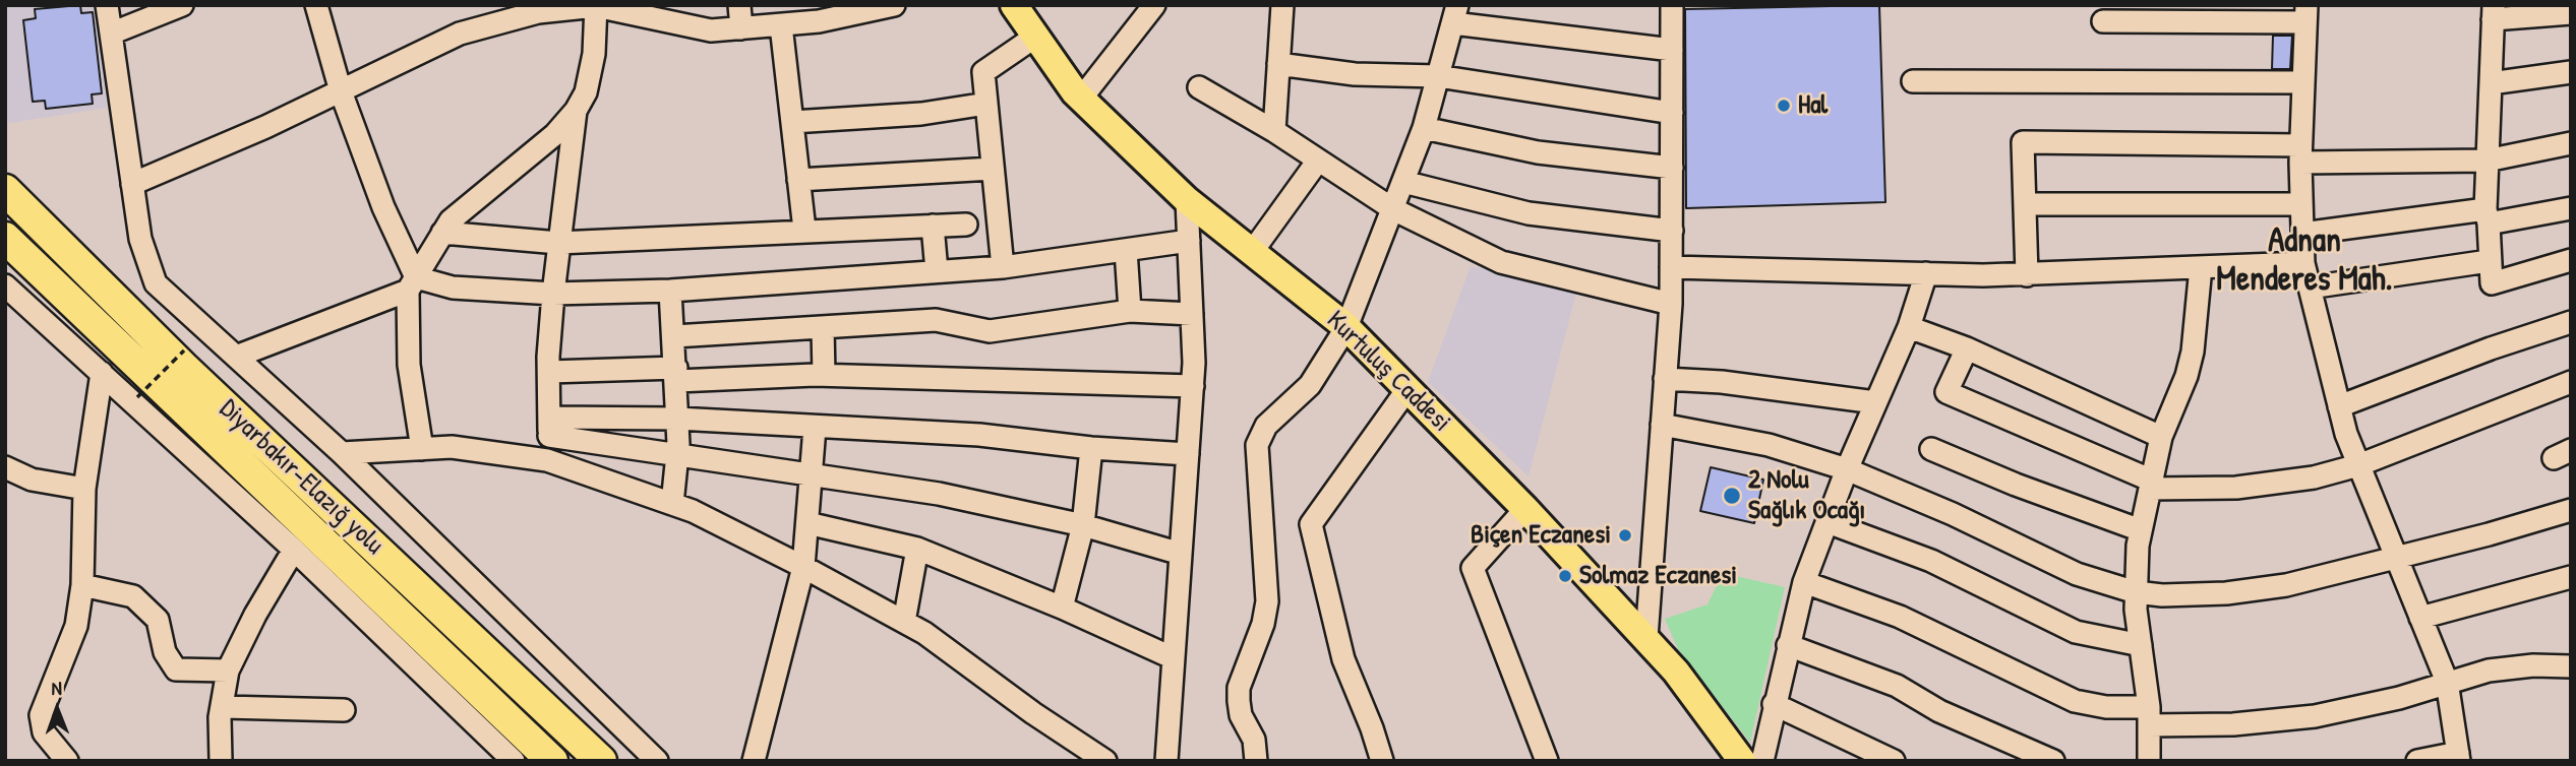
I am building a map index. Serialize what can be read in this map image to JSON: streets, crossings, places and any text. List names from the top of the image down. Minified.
{"streets":{"highway":["Diyarbakır-Elazığ yolu"],"main road":["Kurtuluş Caddesi"]},"districts":["Adnan Menderes Mah."],"places":["Hal","2 Nolu Sağlık Ocağı","Biçen Eczanesi","Solmaz Eczanesi"],"north":"top"}
